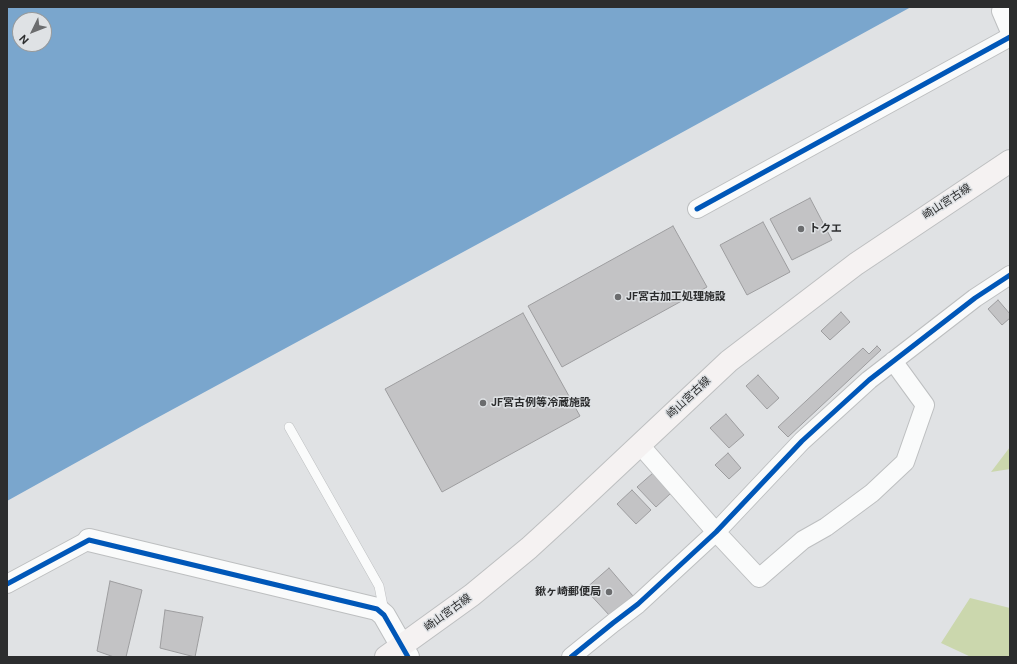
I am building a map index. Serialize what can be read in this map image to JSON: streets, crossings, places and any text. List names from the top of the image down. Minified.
{"streets":{"main road":["崎山宮古線"]},"places":["トクエ","JF宮古加工処理施設","JF宮古例等冷蔵施設","鍬ヶ崎郵便局"],"north":"bottom left"}
